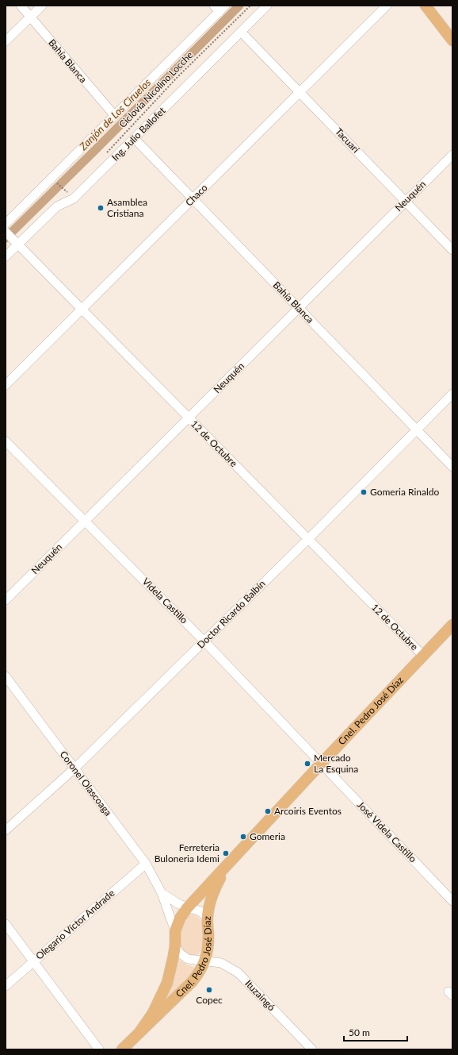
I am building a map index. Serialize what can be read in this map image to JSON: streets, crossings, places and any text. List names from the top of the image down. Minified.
{"streets":{"main road":["Cnel. Pedro José Díaz"],"street":["Bahía Blanca","Ing. Julio Ballofet","Tacuarí","Chaco","Neuquén","12 de Octubre","Videla Castillo","Doctor Ricardo Balbín","Coronel Olascoaga","José Videla Castillo","Olegario Víctor Andrade","Ituzaingó"],"path":["Ciclovía Nicolino Locche"]},"crossings":[["Bahía Blanca","Ing. Julio Ballofet"],["Bahía Blanca","Chaco"],["Bahía Blanca","Neuquén"],["Bahía Blanca","Doctor Ricardo Balbín"],["Ing. Julio Ballofet","Tacuarí"],["Ing. Julio Ballofet","12 de Octubre"],["Tacuarí","Chaco"],["Tacuarí","Neuquén"],["Chaco","12 de Octubre"],["Neuquén","12 de Octubre"],["Neuquén","Videla Castillo"],["12 de Octubre","Doctor Ricardo Balbín"],["12 de Octubre","Cnel. Pedro José Díaz"],["Videla Castillo","Doctor Ricardo Balbín"],["Videla Castillo","Cnel. Pedro José Díaz"],["Videla Castillo","José Videla Castillo"],["Doctor Ricardo Balbín","Coronel Olascoaga"],["Cnel. Pedro José Díaz","Coronel Olascoaga"],["Cnel. Pedro José Díaz","José Videla Castillo"],["Cnel. Pedro José Díaz","Ituzaingó"],["Coronel Olascoaga","Olegario Víctor Andrade"],["Coronel Olascoaga","Ituzaingó"]],"water":["Zanjón de Los Ciruelos"],"places":["Asamblea Cristiana","Gomeria Rinaldo","Mercado La Esquina","Arcoiris Eventos","Gomeria","Ferreteria Buloneria Idemi","Copec"],"scale_bar":"50 m"}
